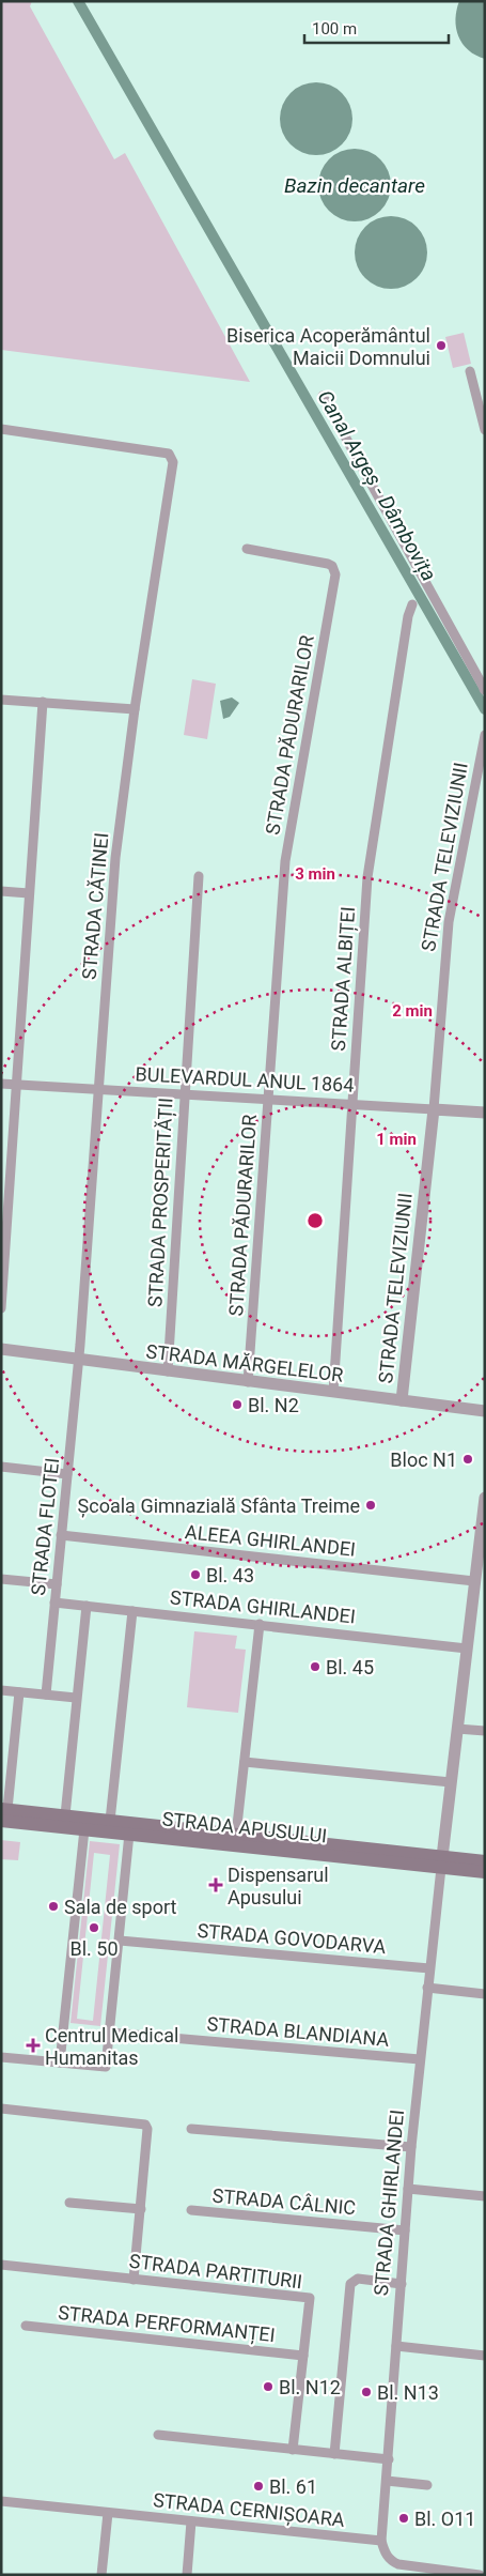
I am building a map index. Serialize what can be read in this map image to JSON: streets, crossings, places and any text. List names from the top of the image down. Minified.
{"streets":{"main road":["STRADA APUSULUI"],"street":["STRADA PĂDURARILOR","STRADA TELEVIZIUNII","STRADA CĂTINEI","STRADA ALBIȚEI","BULEVARDUL ANUL 1864","STRADA PROSPERITĂȚII","STRADA MĂRGELELOR","STRADA FLOTEI","ALEEA GHIRLANDEI","STRADA GHIRLANDEI","STRADA GOVODARVA","STRADA BLANDIANA","STRADA CÂLNIC","STRADA PARTITURII","STRADA PERFORMANȚEI","STRADA CERNIȘOARA"]},"crossings":[["STRADA PĂDURARILOR","BULEVARDUL ANUL 1864"],["STRADA PĂDURARILOR","STRADA MĂRGELELOR"],["STRADA TELEVIZIUNII","BULEVARDUL ANUL 1864"],["STRADA TELEVIZIUNII","STRADA MĂRGELELOR"],["STRADA CĂTINEI","BULEVARDUL ANUL 1864"],["STRADA CĂTINEI","STRADA MĂRGELELOR"],["STRADA CĂTINEI","STRADA FLOTEI"],["STRADA ALBIȚEI","BULEVARDUL ANUL 1864"],["STRADA ALBIȚEI","STRADA MĂRGELELOR"],["BULEVARDUL ANUL 1864","STRADA PROSPERITĂȚII"],["STRADA PROSPERITĂȚII","STRADA MĂRGELELOR"],["STRADA MĂRGELELOR","STRADA FLOTEI"],["STRADA FLOTEI","ALEEA GHIRLANDEI"],["STRADA FLOTEI","STRADA GHIRLANDEI"],["ALEEA GHIRLANDEI","STRADA GHIRLANDEI"],["STRADA GHIRLANDEI","STRADA APUSULUI"],["STRADA GHIRLANDEI","STRADA GOVODARVA"],["STRADA GHIRLANDEI","STRADA BLANDIANA"],["STRADA GHIRLANDEI","STRADA CÂLNIC"],["STRADA GHIRLANDEI","STRADA CERNIȘOARA"],["STRADA PARTITURII","STRADA PERFORMANȚEI"]],"water":["Bazin decantare","Canal Argeș - Dâmbovița"],"places":{"other":["Biserica Acoperământul Maicii Domnului","Bl. N2","Bloc N1","Școala Gimnazială Sfânta Treime","Bl. 43","Bl. 45","Sala de sport","Bl. 50","Bl. N12","Bl. N13","Bl. 61","Bl. O11"],"health":["Dispensarul Apusului","Centrul Medical Humanitas"]},"scale_bar":"100 m","rings":["3 min","2 min","1 min"]}
